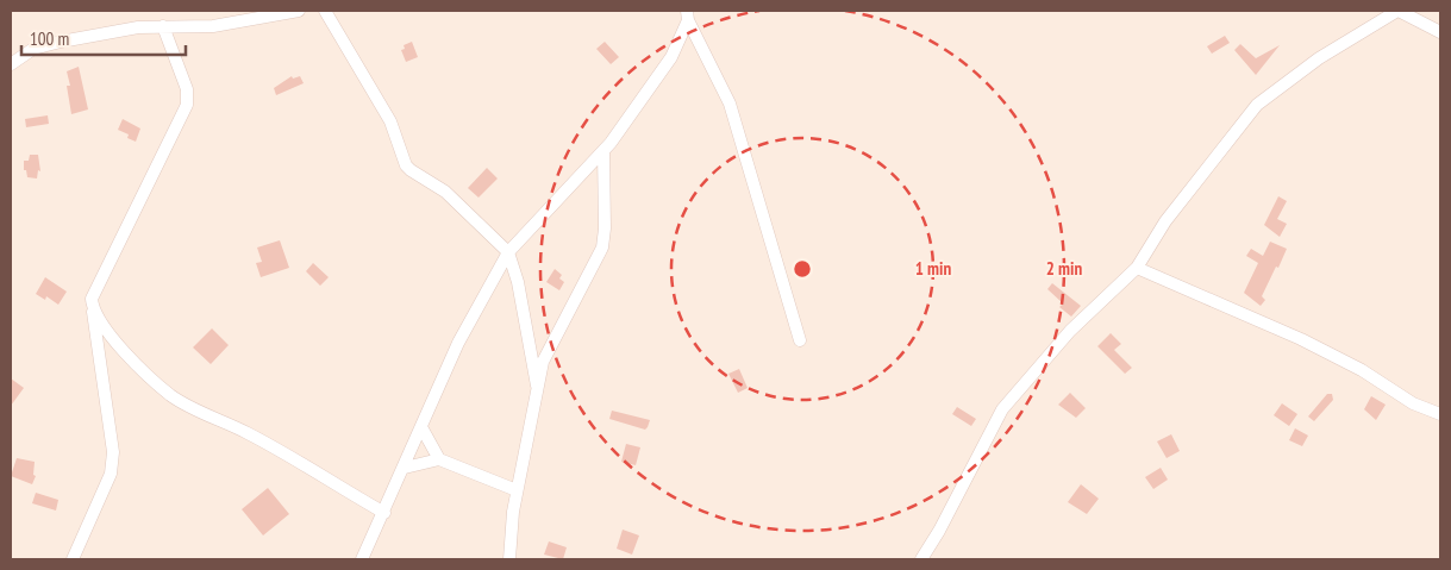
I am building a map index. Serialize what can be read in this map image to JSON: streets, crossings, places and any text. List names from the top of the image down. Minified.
{"scale_bar":"100 m","rings":["1 min","2 min"]}
